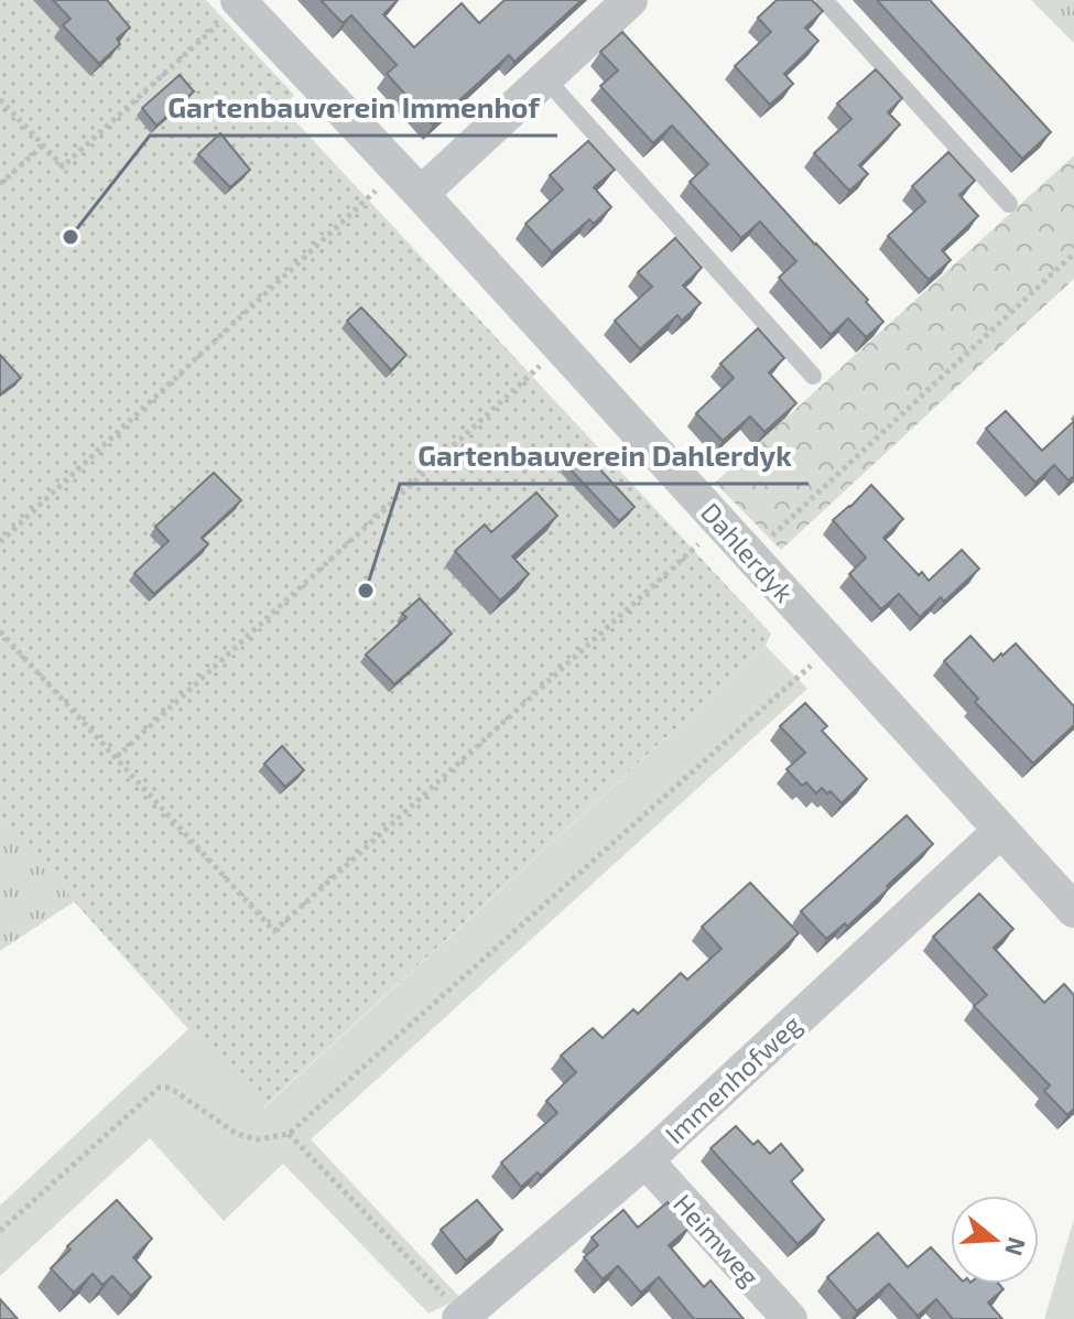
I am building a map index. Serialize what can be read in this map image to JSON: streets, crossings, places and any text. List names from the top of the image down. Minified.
{"streets":{"street":["Dahlerdyk","Immenhofweg","Heimweg"]},"crossings":[["Dahlerdyk","Immenhofweg"],["Immenhofweg","Heimweg"]],"places":["Gartenbauverein Immenhof","Gartenbauverein Dahlerdyk"],"north":"right"}
